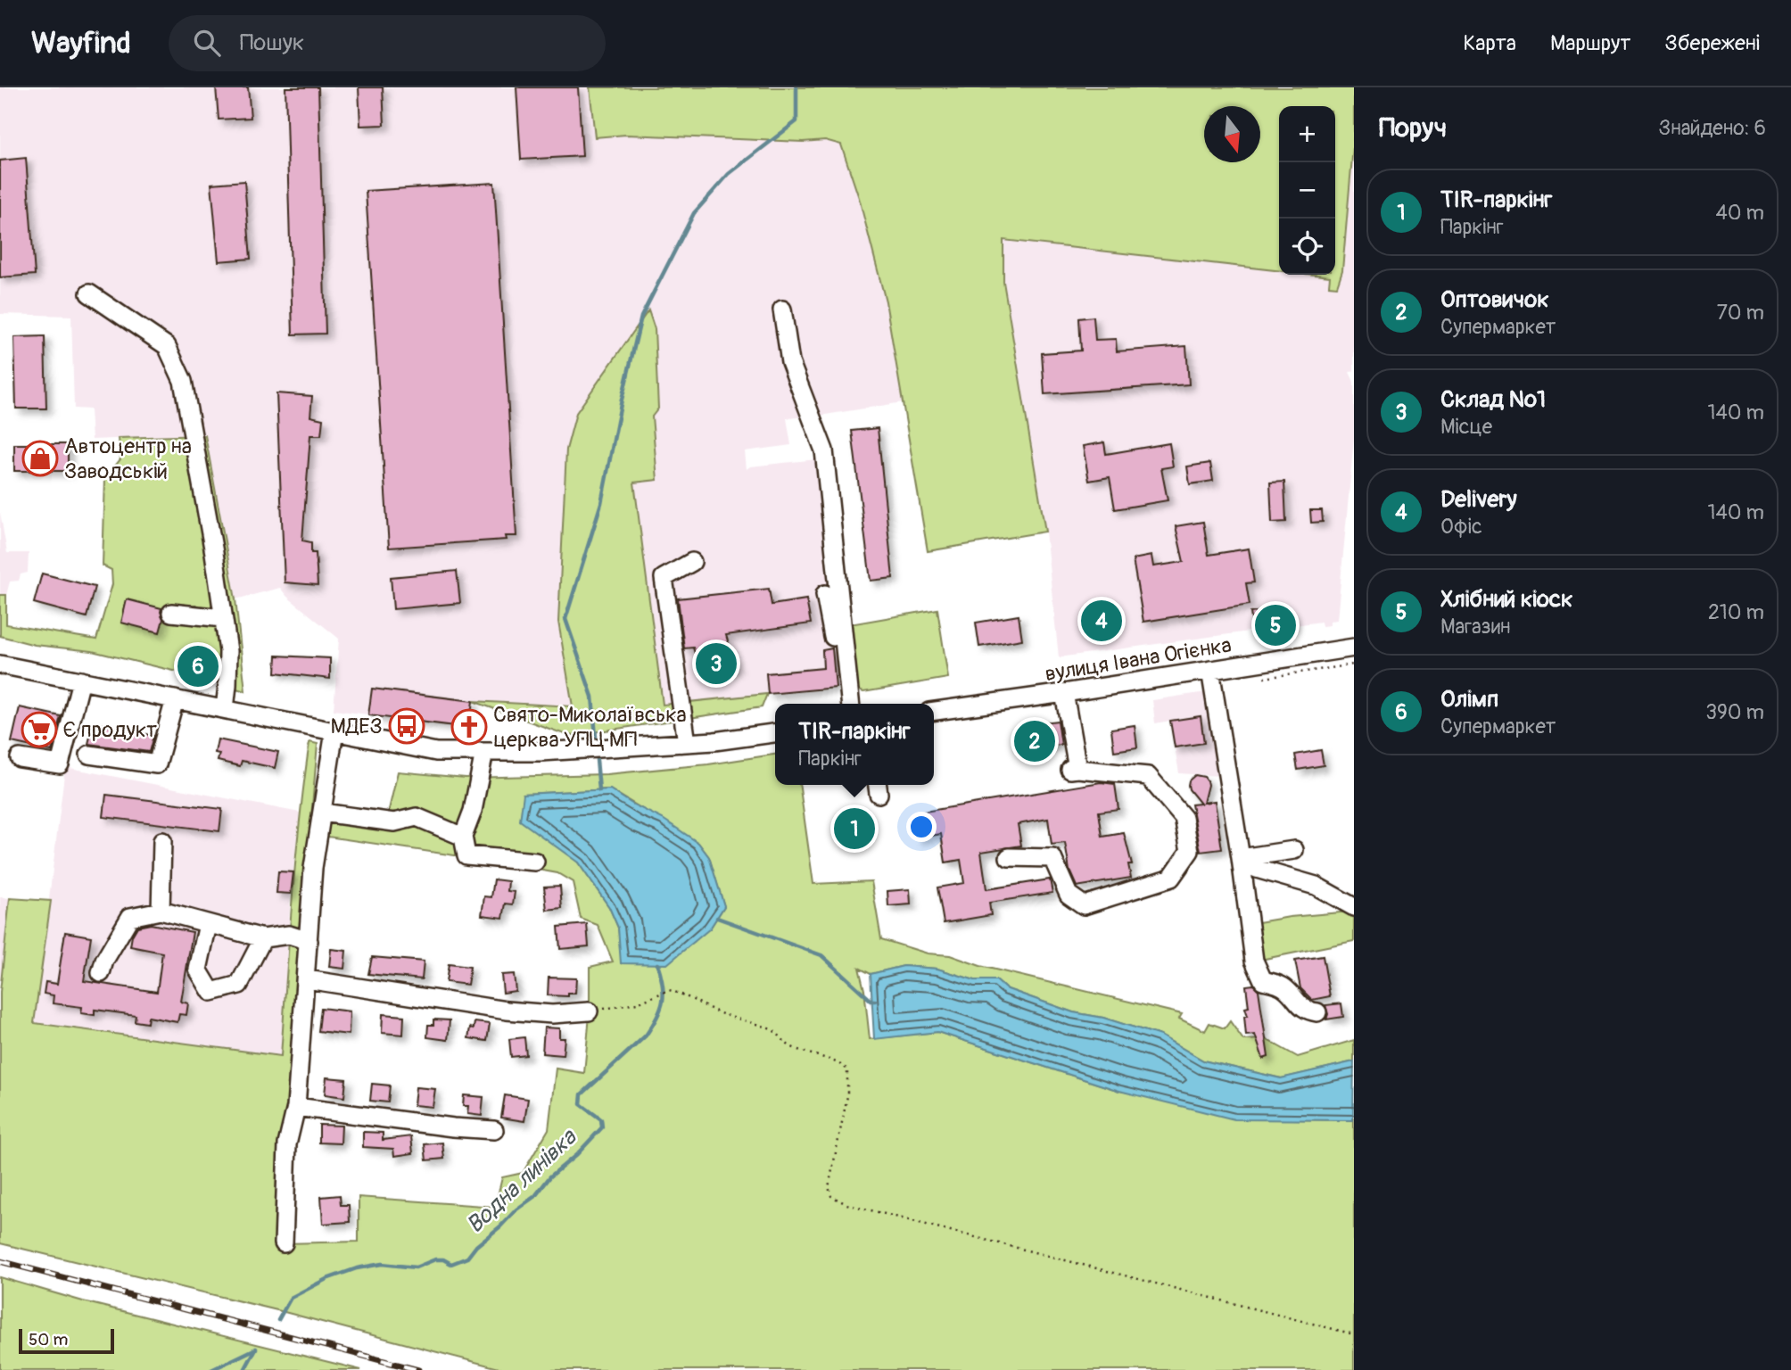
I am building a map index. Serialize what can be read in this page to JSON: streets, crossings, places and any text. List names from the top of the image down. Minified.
{"streets":{"street":["вулиця Івана Огієнка"]},"water":["Водна линівка"],"places":{"shop":["Автоцентр на Заводській"],"bus stop":["МДЕЗ"],"church":["Свято-Миколаївська церква УПЦ МП"],"supermarket":["Є продукт"]},"scale_bar":"50 m","north":"bottom","page":{"header":"Wayfind","search":"Пошук","nav":["Карта","Маршрут","Збережені"],"heading":["Поруч","Знайдено: 6"],"map_buttons":["+","−"],"list":[{"mark":"1","name":"TIR-паркінг","note":"Паркінг","value":"40 m"},{"mark":"2","name":"Оптовичок","note":"Супермаркет","value":"70 m"},{"mark":"3","name":"Склад №1","note":"Місце","value":"140 m"},{"mark":"4","name":"Delivery","note":"Офіс","value":"140 m"},{"mark":"5","name":"Хлібний кіоск","note":"Магазин","value":"210 m"},{"mark":"6","name":"Олімп","note":"Супермаркет","value":"390 m"}],"pins":["4","5","3","6","2","1"],"popup":["TIR-паркінг","Паркінг"],"scale":"50 m"}}
